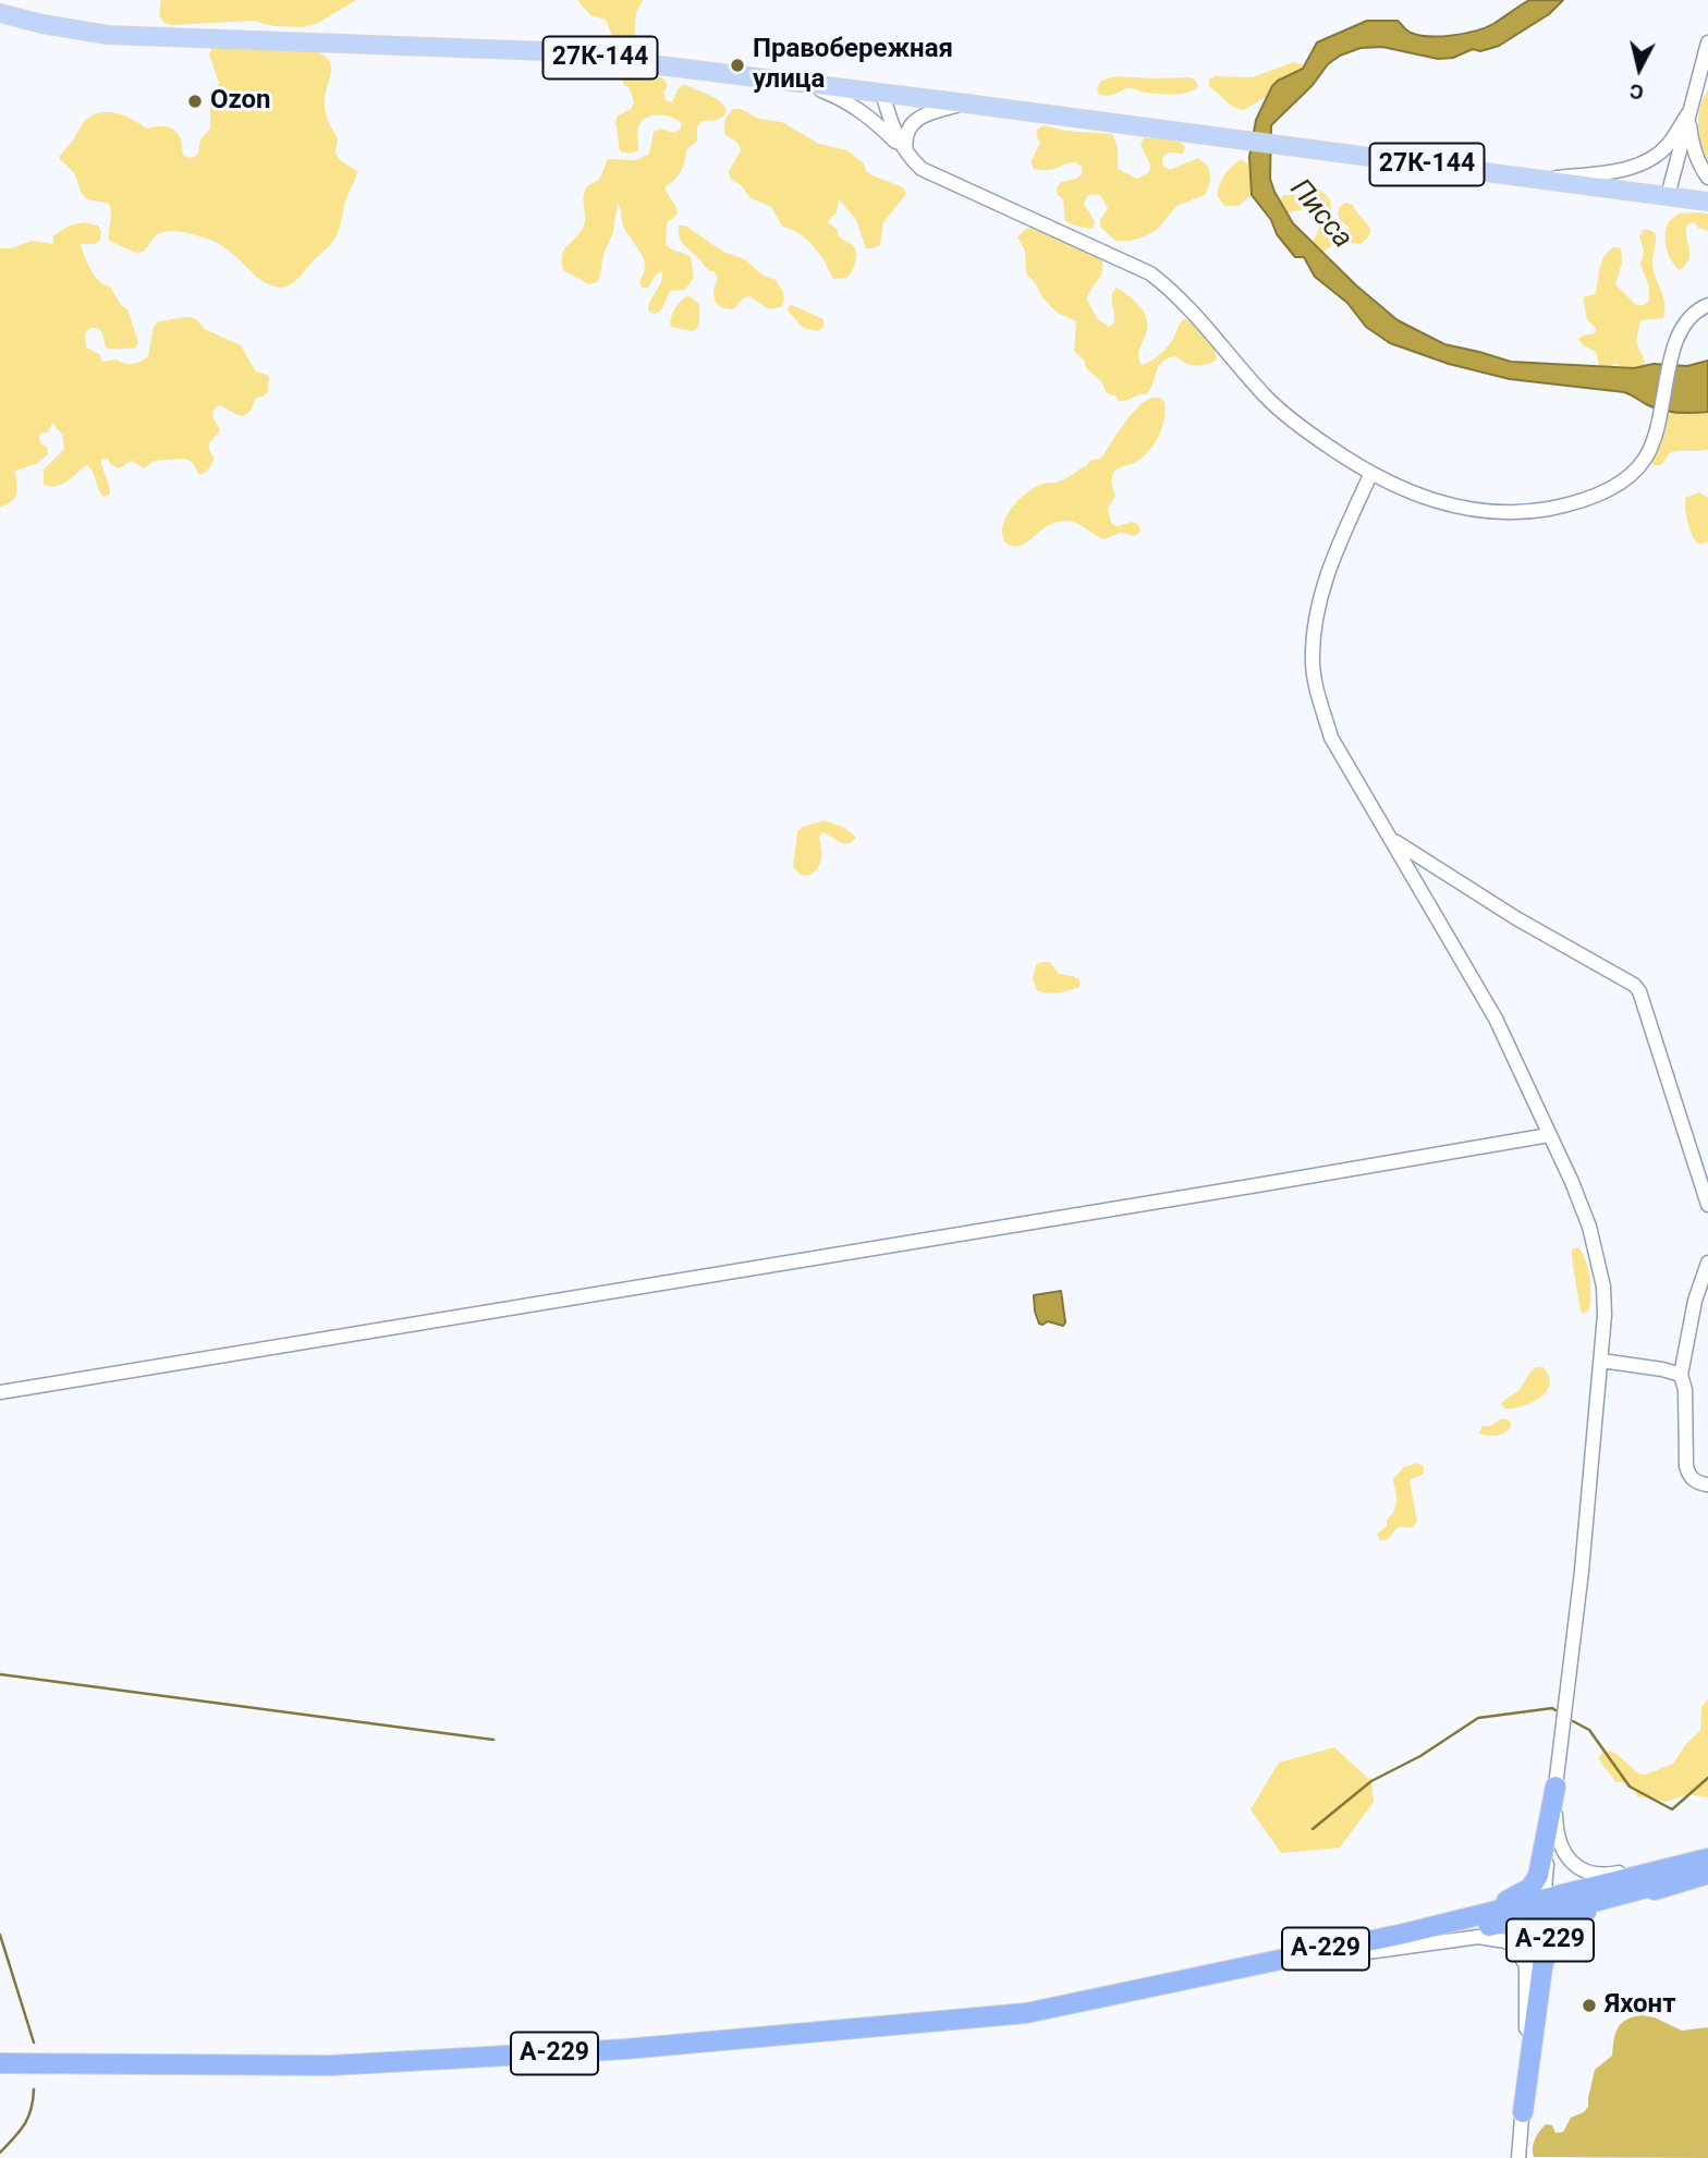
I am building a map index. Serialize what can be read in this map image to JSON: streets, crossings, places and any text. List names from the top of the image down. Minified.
{"streets":{"highway":["A-229","А-229"],"main road":["27К-144"]},"crossings":[["A-229","А-229"]],"water":["Писса"],"places":["Правобережная улица","Ozon","Яхонт"],"north":"bottom"}
